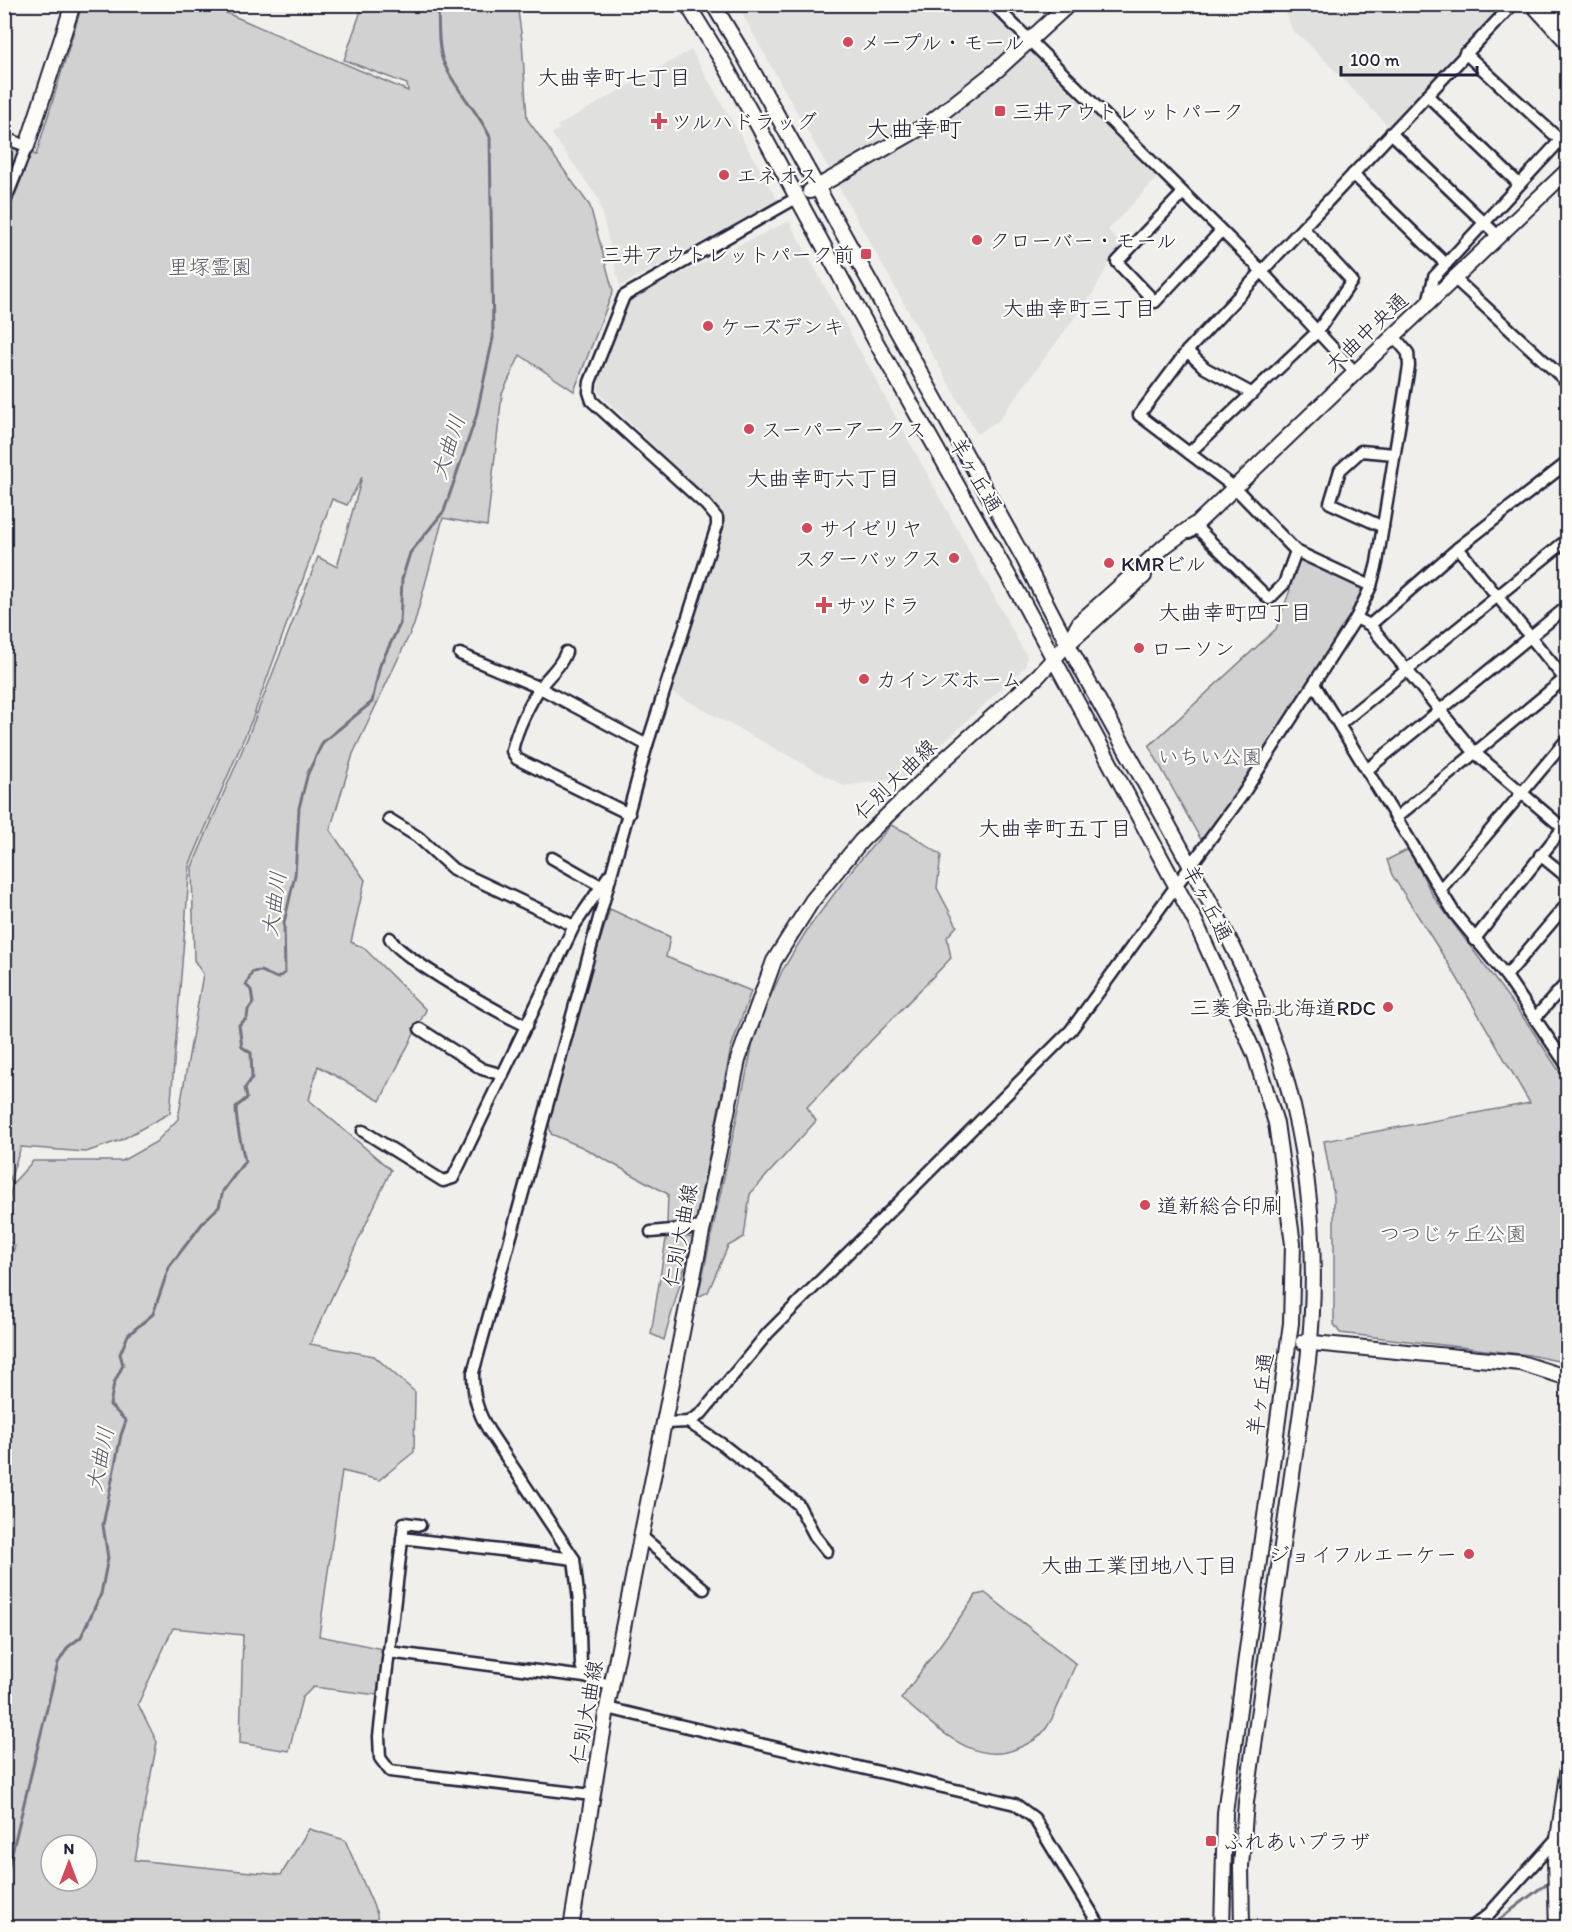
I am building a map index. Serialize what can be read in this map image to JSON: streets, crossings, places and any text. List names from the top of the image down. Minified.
{"streets":{"main road":["大曲中央通","羊ヶ丘通","仁別大曲線"]},"crossings":[["大曲中央通","羊ヶ丘通"],["大曲中央通","仁別大曲線"],["羊ヶ丘通","仁別大曲線"]],"districts":["大曲幸町七丁目","大曲幸町","大曲幸町三丁目","大曲幸町六丁目","大曲幸町四丁目","大曲幸町五丁目","大曲工業団地八丁目"],"water":["大曲川"],"parks":["里塚霊園","いちい公園","つつじヶ丘公園"],"places":{"other":["メープル・モール","エネオス","クローバー・モール","ケーズデンキ","スーパーアークス","サイゼリヤ","スターバックス","KMRビル","ローソン","カインズホーム","三菱食品北海道RDC","道新総合印刷","ジョイフルエーケー"],"transit":["三井アウトレットパーク","三井アウトレットパーク前","ふれあいプラザ"],"health":["ツルハドラッグ","サツドラ"]},"scale_bar":"100 m","north":"top"}
